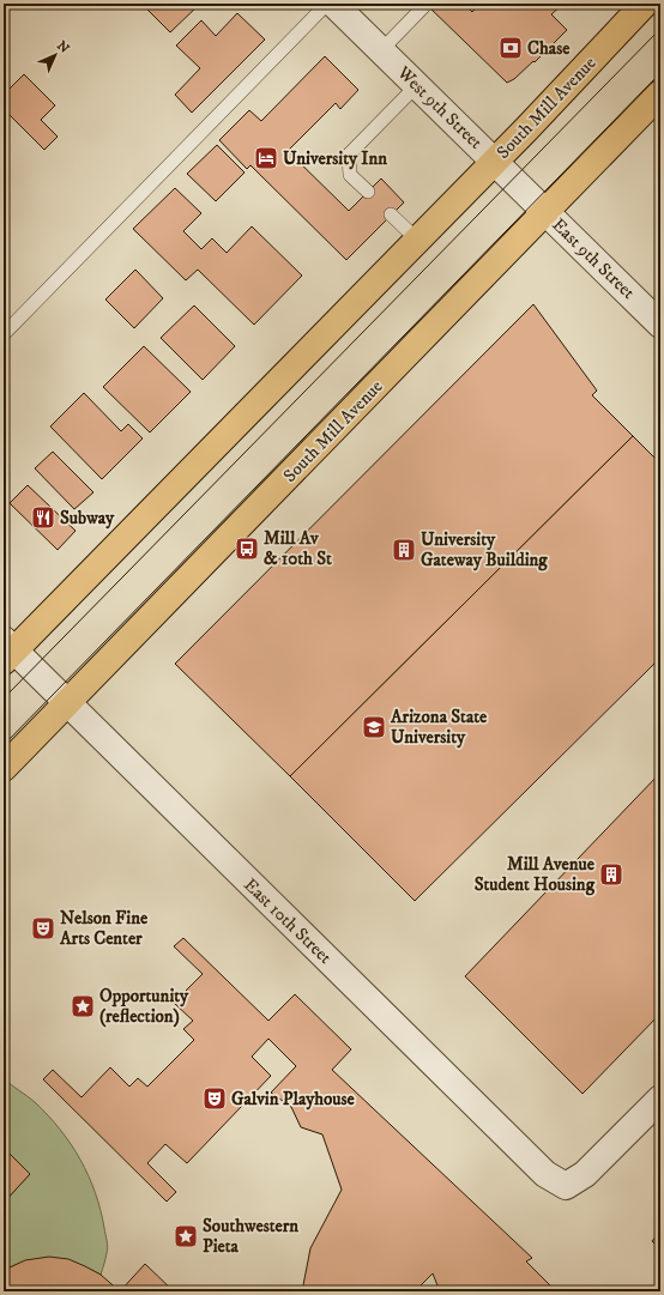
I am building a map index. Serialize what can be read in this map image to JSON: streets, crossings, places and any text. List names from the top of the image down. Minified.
{"streets":{"main road":["South Mill Avenue"],"street":["West 9th Street","East 9th Street","East 10th Street"]},"crossings":[["West 9th Street","South Mill Avenue"],["West 9th Street","East 9th Street"],["South Mill Avenue","East 9th Street"],["South Mill Avenue","East 10th Street"]],"places":{"bank":["Chase"],"hotel":["University Inn"],"restaurant":["Subway"],"bus stop":["Mill Av & 10th St"],"building":["University Gateway Building","Mill Avenue Student Housing"],"school or university":["Arizona State University"],"theatre":["Nelson Fine Arts Center","Galvin Playhouse"],"place":["Opportunity (reflection)","Southwestern Pieta"]},"north":"top right"}
